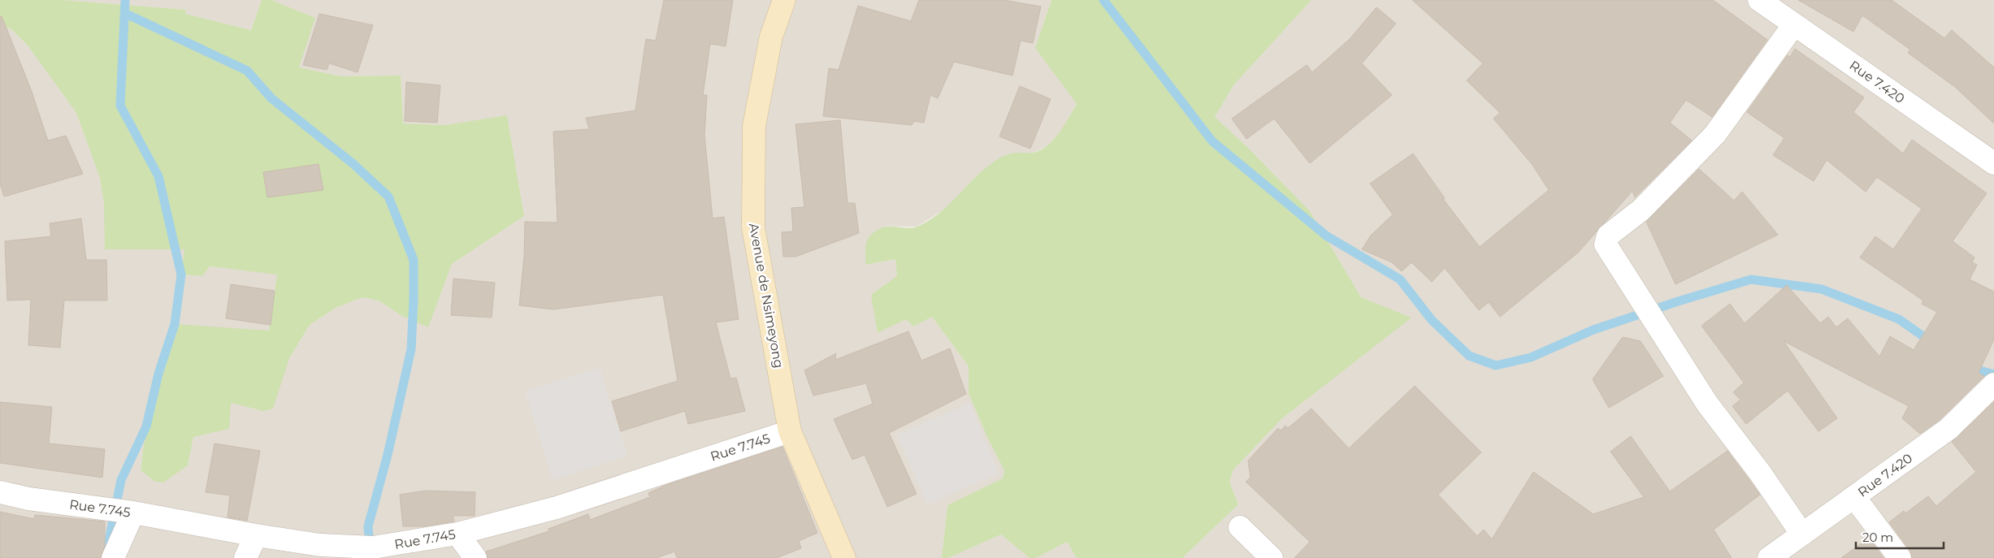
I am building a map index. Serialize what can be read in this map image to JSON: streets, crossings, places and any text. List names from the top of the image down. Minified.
{"streets":{"main road":["Avenue de Nsimeyong"],"street":["Rue 7.420","Rue 7.745"]},"crossings":[["Avenue de Nsimeyong","Rue 7.745"]],"scale_bar":"20 m"}
